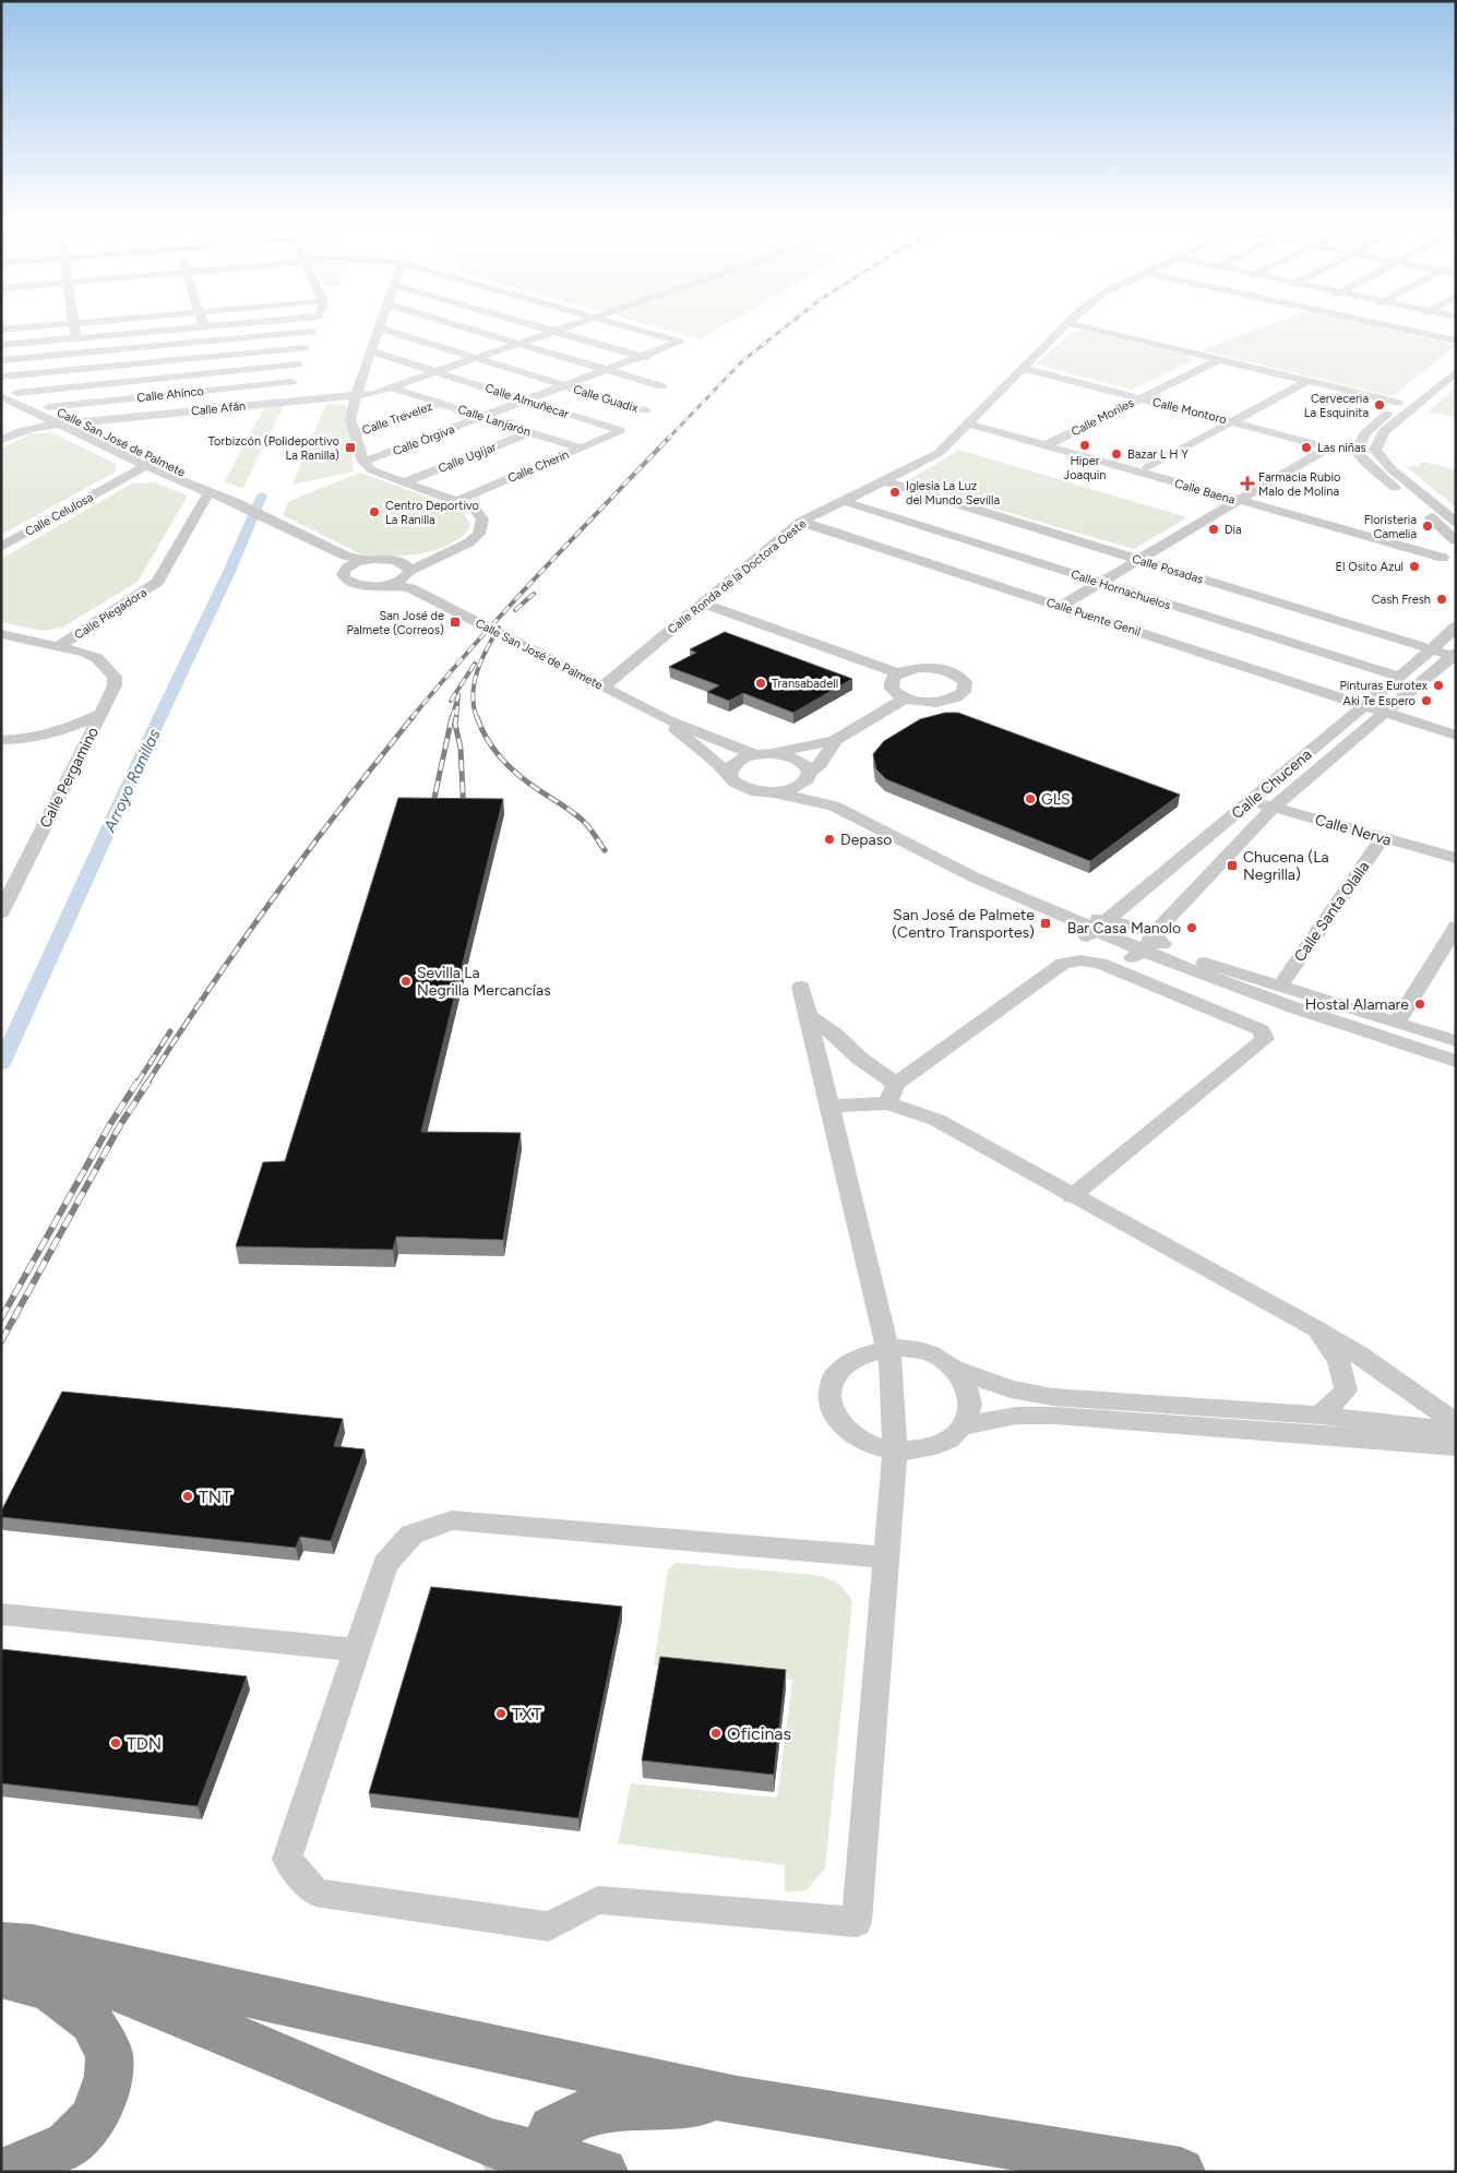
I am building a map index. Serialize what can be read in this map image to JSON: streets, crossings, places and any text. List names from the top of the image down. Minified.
{"streets":{"street":["Calle Ahínco","Calle Guadix","Calle Almuñecar","Calle Afán","Calle Montoro","Calle Moriles","Calle Trevelez","Calle Lanjarón","Calle Órgiva","Calle San José de Palmete","Calle Ugíjar","Calle Cherin","Calle Baena","Calle Celulosa","Calle Posadas","Calle Ronda de la Doctora Oeste","Calle Hornachuelos","Calle Plegadora","Calle Puente Genil","Calle Pergamino","Calle Chucena","Calle Nerva","Calle Santa Olalla"]},"crossings":[["Calle Ahínco","Calle San José de Palmete"],["Calle Guadix","Calle Órgiva"],["Calle Almuñecar","Calle Órgiva"],["Calle Almuñecar","Calle Cherin"],["Calle Afán","Calle Lanjarón"],["Calle Afán","Calle San José de Palmete"],["Calle Montoro","Calle Moriles"],["Calle Montoro","Calle Ronda de la Doctora Oeste"],["Calle Moriles","Calle Baena"],["Calle Trevelez","Calle Lanjarón"],["Calle Lanjarón","Calle Órgiva"],["Calle Lanjarón","Calle Ugíjar"],["Calle Lanjarón","Calle Cherin"],["Calle San José de Palmete","Calle Ronda de la Doctora Oeste"],["Calle San José de Palmete","Calle Plegadora"],["Calle Baena","Calle Ronda de la Doctora Oeste"],["Calle Posadas","Calle Ronda de la Doctora Oeste"],["Calle Posadas","Calle Chucena"],["Calle Ronda de la Doctora Oeste","Calle Hornachuelos"],["Calle Ronda de la Doctora Oeste","Calle Puente Genil"],["Calle Hornachuelos","Calle Chucena"],["Calle Plegadora","Calle Pergamino"],["Calle Puente Genil","Calle Chucena"],["Calle Chucena","Calle Nerva"],["Calle Nerva","Calle Santa Olalla"]],"water":["Arroyo Ranillas"],"places":{"other":["Cerveceria La Esquinita","Hiper Joaquin","Las niñas","Bazar L H Y","Iglesia La Luz del Mundo Sevilla","Centro Deportivo La Ranilla","Floristeria Camelia","Dia","El Osito Azul","Cash Fresh","Transabadell","Pinturas Eurotex","Aki Te Espero","GLS","Depaso","Bar Casa Manolo","Sevilla La Negrilla Mercancías","Hostal Alamare","TNT","TXT","Oficinas","TDN"],"transit":["Torbizcón (Polideportivo La Ranilla)","San José de Palmete (Correos)","Chucena (La Negrilla)","San José de Palmete (Centro Transportes)"],"health":["Farmacia Rubio Malo de Molina"]}}
